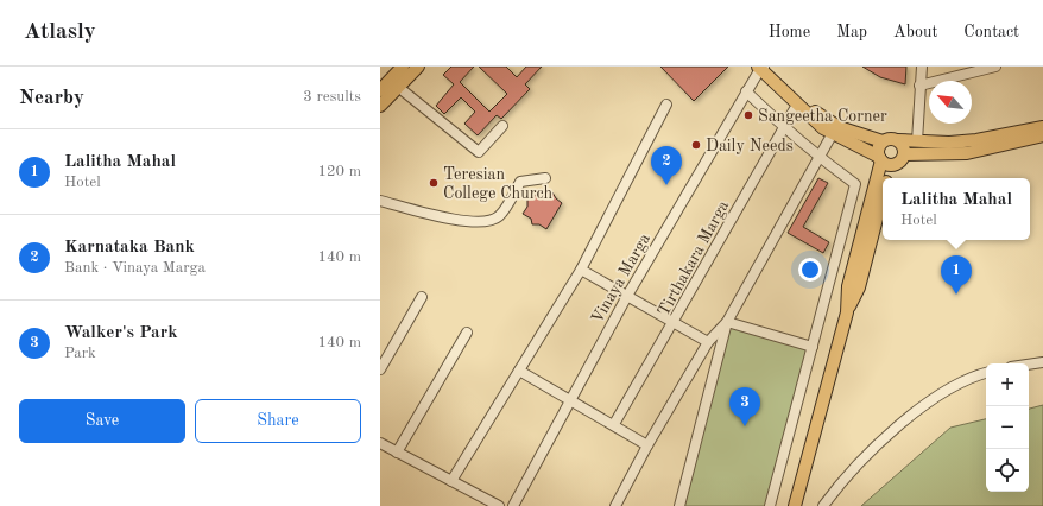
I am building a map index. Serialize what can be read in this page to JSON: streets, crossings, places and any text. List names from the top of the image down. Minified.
{"streets":{"street":["Tirthakara Marga","Vinaya Marga"]},"places":["Sangeetha Corner","Daily Needs","Teresian College Church"],"north":"top left","page":{"header":"Atlasly","nav":["Home","Map","About","Contact"],"heading":["Nearby","3 results"],"list":[{"mark":"1","name":"Lalitha Mahal","note":"Hotel","value":"120 m"},{"mark":"2","name":"Karnataka Bank","note":"Bank · Vinaya Marga","value":"140 m"},{"mark":"3","name":"Walker's Park","note":"Park","value":"140 m"}],"pins":["2","1","3"],"popup":["Lalitha Mahal","Hotel"],"map_buttons":["+","−"],"buttons":["Save","Share"]}}
